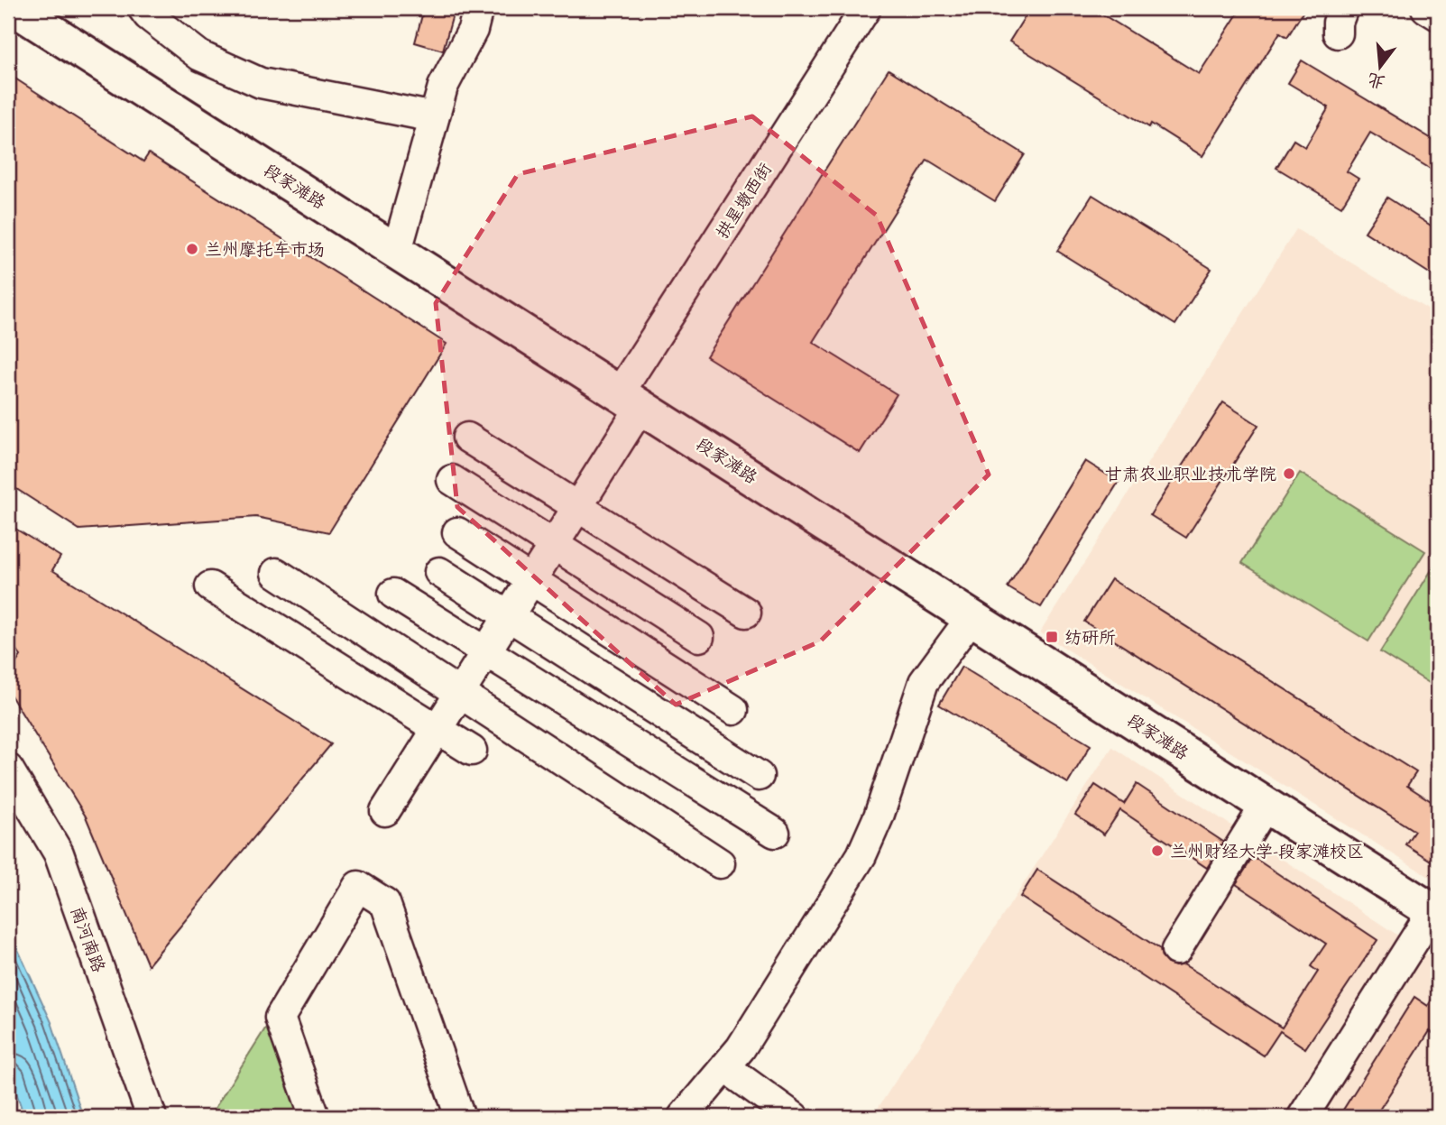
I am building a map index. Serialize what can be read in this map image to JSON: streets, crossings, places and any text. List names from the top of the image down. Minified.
{"streets":{"main road":["段家滩路"],"street":["拱星墩西街","南河南路"]},"crossings":[["段家滩路","拱星墩西街"]],"places":{"other":["兰州摩托车市场","甘肃农业职业技术学院","兰州财经大学-段家滩校区"],"transit":["纺研所"]},"north":"bottom"}
